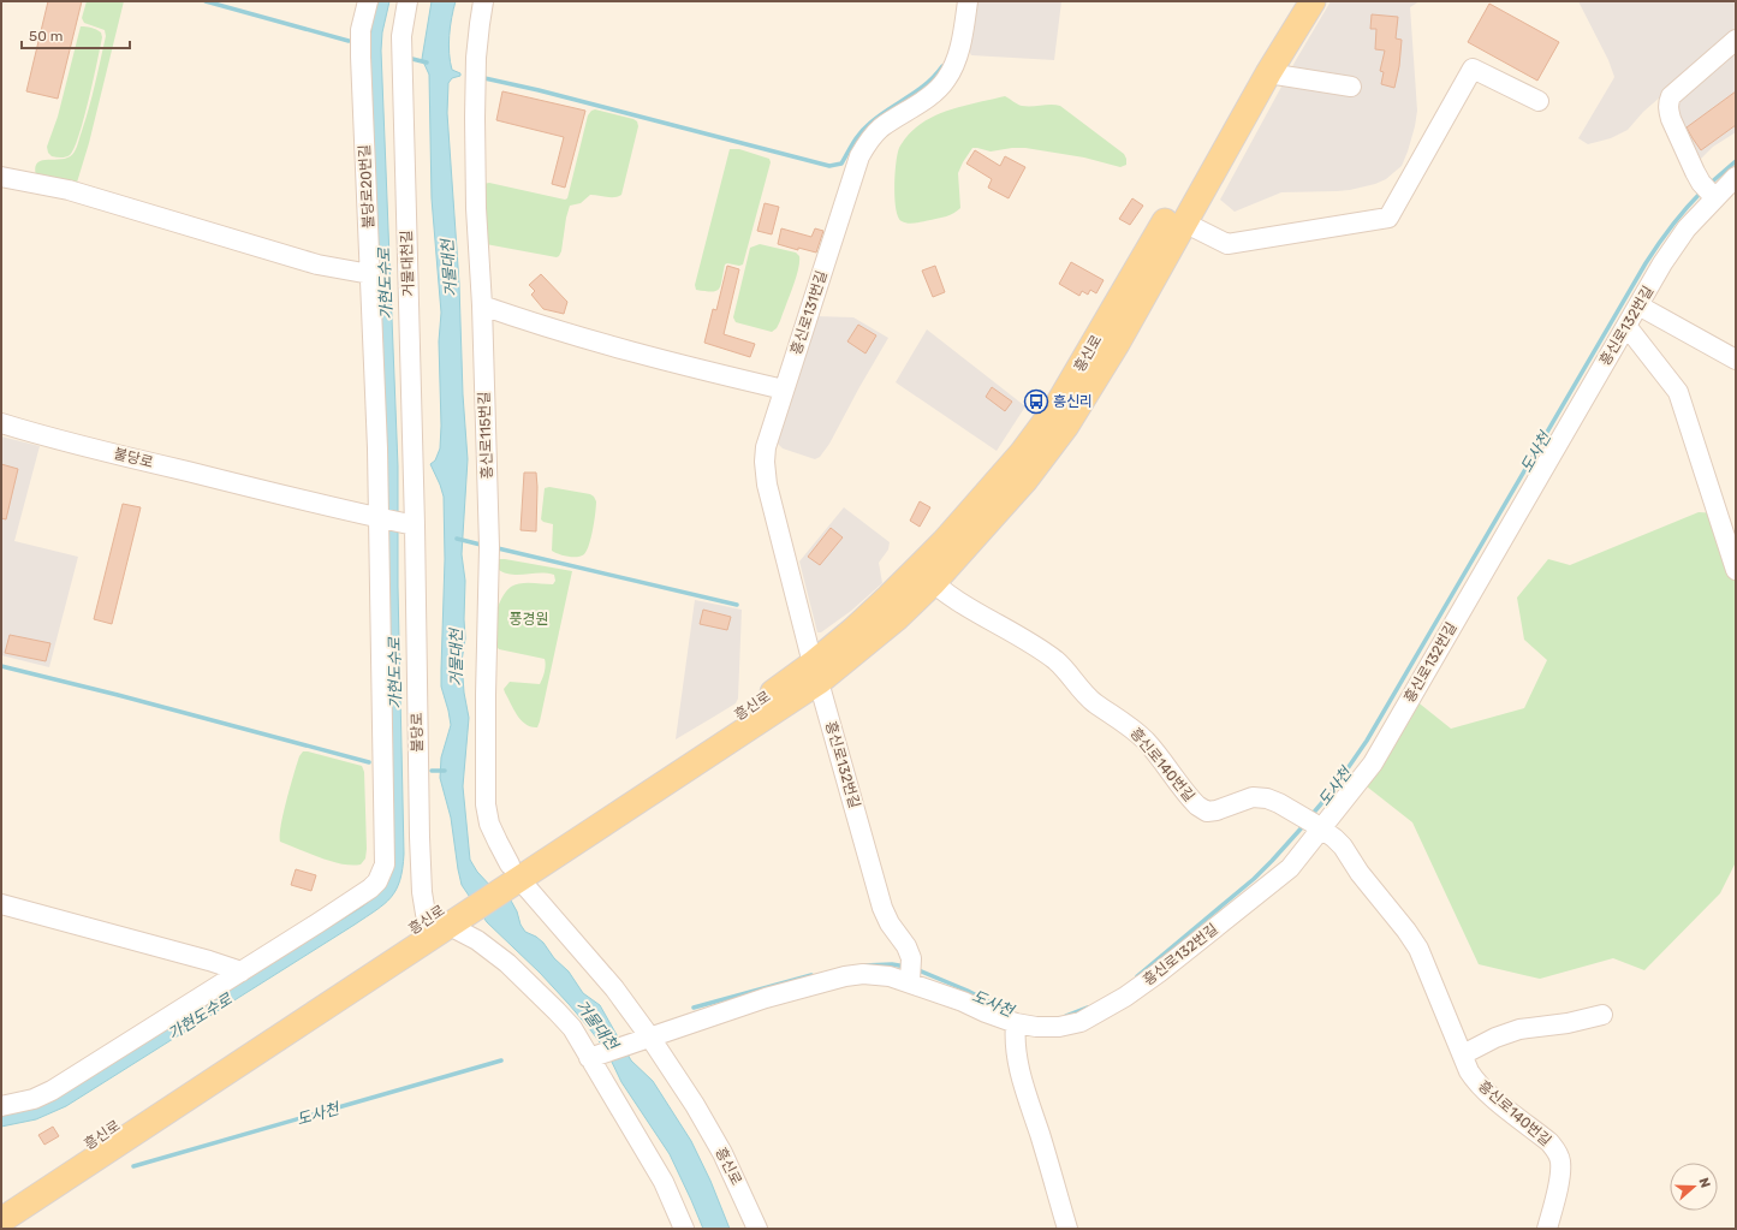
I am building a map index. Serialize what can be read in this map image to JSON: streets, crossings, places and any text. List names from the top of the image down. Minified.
{"streets":{"main road":["흥신로"],"street":["불당로20번길","거물대천길","흥신로131번길","흥신로132번길","흥신로115번길","불당로","흥신로140번길"]},"crossings":[["불당로20번길","불당로"],["거물대천길","불당로"],["흥신로131번길","흥신로132번길"],["흥신로131번길","흥신로"],["흥신로132번길","흥신로"],["흥신로132번길","흥신로140번길"],["흥신로","흥신로115번길"],["흥신로","불당로"],["흥신로","흥신로140번길"]],"water":["거물대천","가현도수로","도사천"],"parks":["풍경원"],"places":{"bus stop":["흥신리"]},"scale_bar":"50 m","north":"right"}
